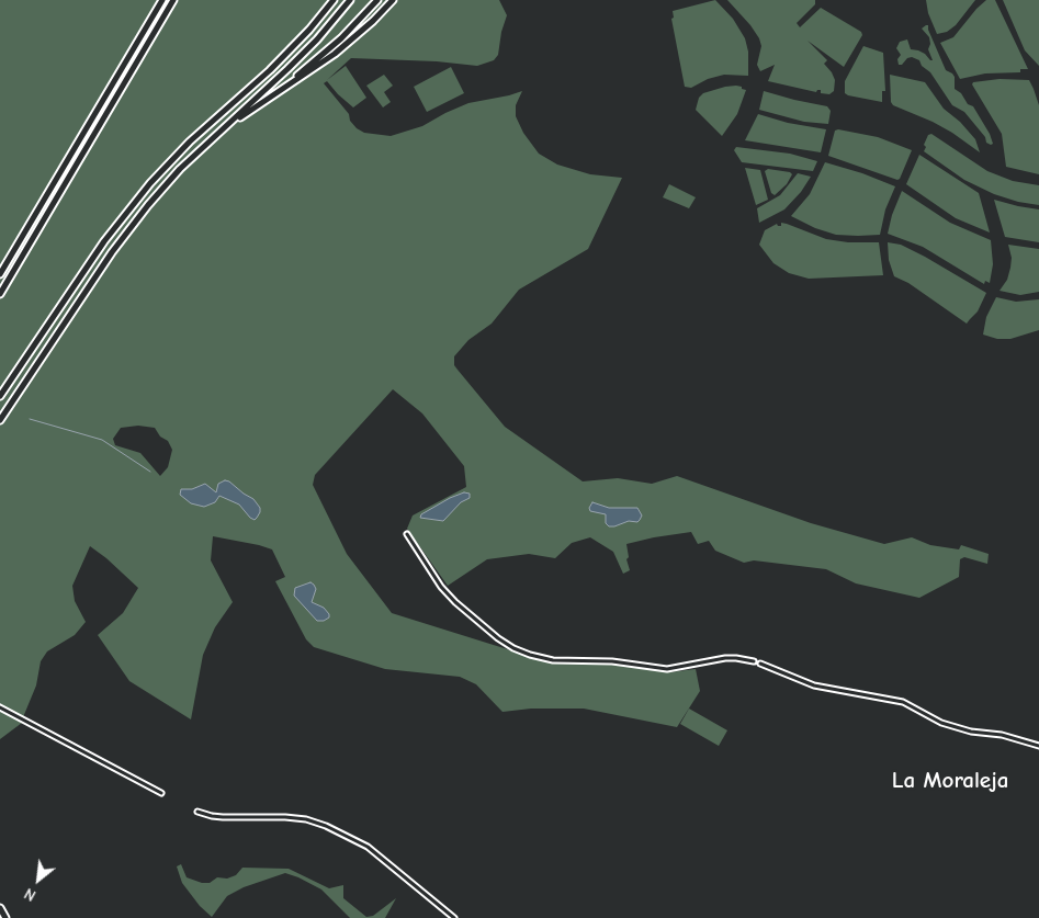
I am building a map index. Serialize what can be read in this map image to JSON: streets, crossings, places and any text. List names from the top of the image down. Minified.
{"districts":["La Moraleja"],"north":"bottom left"}
